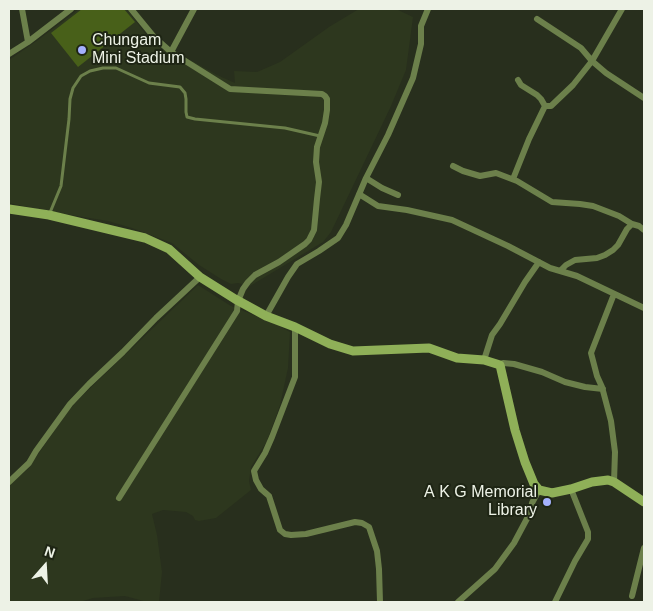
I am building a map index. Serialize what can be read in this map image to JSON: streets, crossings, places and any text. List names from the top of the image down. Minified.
{"places":["Chungam Mini Stadium","A K G Memorial Library"],"north":"top"}
